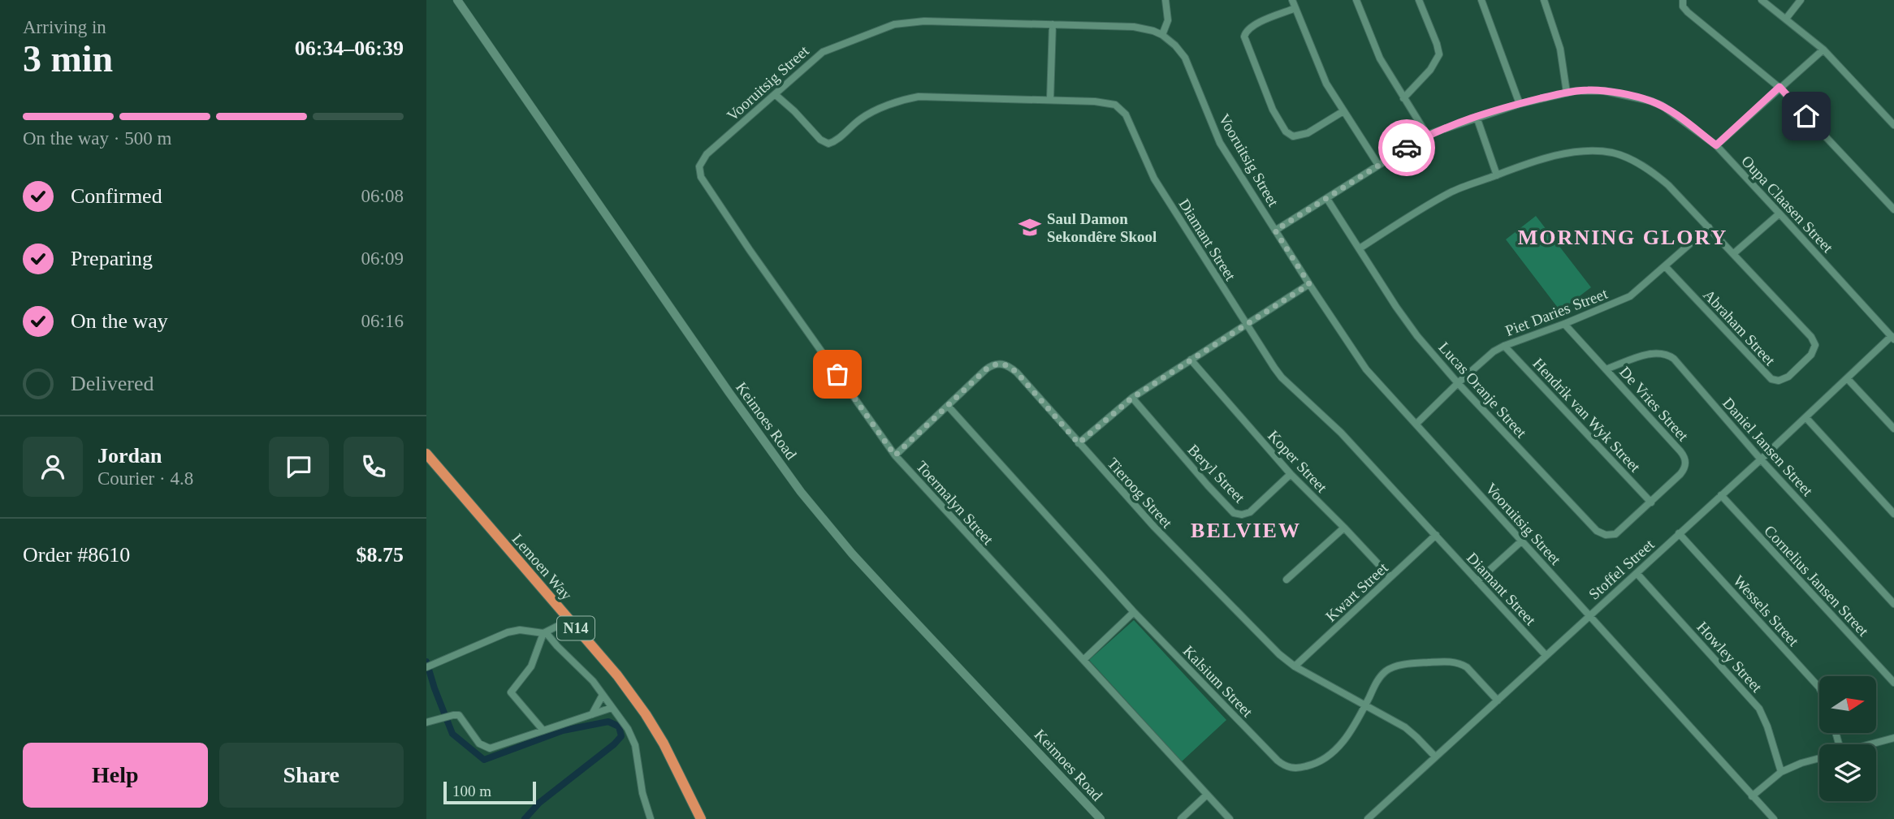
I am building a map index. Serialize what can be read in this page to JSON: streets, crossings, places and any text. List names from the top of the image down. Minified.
{"streets":{"highway":["Lemoen Way","N14"],"street":["Vooruitsig Street","Oupa Claasen Street","Diamant Street","Piet Daries Street","Abraham Street","Lucas Oranje Street","De Vries Street","Hendrik van Wyk Street","Keimoes Road","Daniel Jansen Street","Koper Street","Beryl Street","Tieroog Street","Toermalyn Street","Stoffel Street","Cornelius Jansen Street","Kwart Street","Wessels Street","Howley Street","Kalsium Street"]},"crossings":[["Vooruitsig Street","Oupa Claasen Street"],["Vooruitsig Street","Diamant Street"],["Vooruitsig Street","Piet Daries Street"],["Vooruitsig Street","Toermalyn Street"],["Vooruitsig Street","Stoffel Street"],["Oupa Claasen Street","Lucas Oranje Street"],["Oupa Claasen Street","Stoffel Street"],["Diamant Street","Stoffel Street"],["Diamant Street","Kwart Street"],["Piet Daries Street","Abraham Street"],["Piet Daries Street","Lucas Oranje Street"],["Piet Daries Street","De Vries Street"],["Piet Daries Street","Hendrik van Wyk Street"],["Lucas Oranje Street","De Vries Street"],["Lucas Oranje Street","Hendrik van Wyk Street"],["De Vries Street","Hendrik van Wyk Street"],["De Vries Street","Daniel Jansen Street"],["Daniel Jansen Street","Stoffel Street"],["Koper Street","Beryl Street"],["Koper Street","Kwart Street"],["Tieroog Street","Toermalyn Street"],["Tieroog Street","Stoffel Street"],["Tieroog Street","Kwart Street"],["Tieroog Street","Kalsium Street"],["Stoffel Street","Cornelius Jansen Street"],["Stoffel Street","Wessels Street"],["Stoffel Street","Howley Street"],["Stoffel Street","Kalsium Street"]],"districts":["MORNING GLORY","BELVIEW"],"places":{"school or university":["Saul Damon Sekondêre Skool"]},"scale_bar":"100 m","north":"right","page":{"heading":["3 min","Arriving in","06:34–06:39"],"panel":["Jordan","Courier · 4.8","Order #8610","$8.75"],"bar":"On the way · 500 m","list":[["Confirmed","06:08"],["Preparing","06:09"],["On the way","06:16"],"Delivered"],"buttons":["Help","Share"],"scale":"100 m"}}
